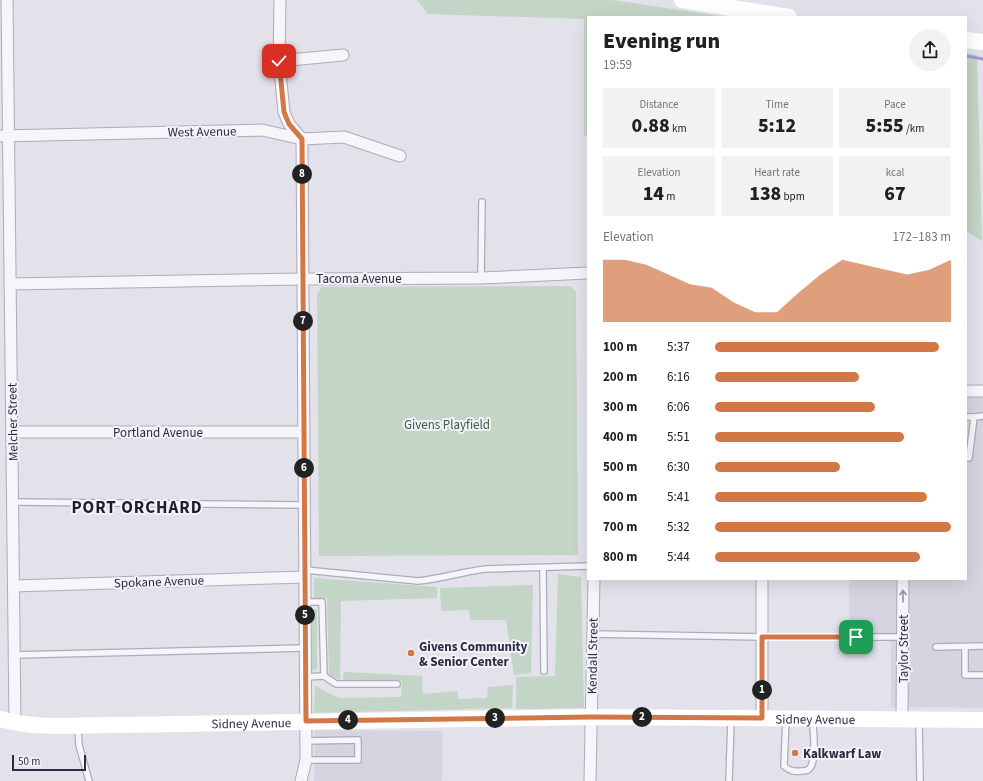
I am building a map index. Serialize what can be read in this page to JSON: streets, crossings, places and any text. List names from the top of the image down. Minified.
{"streets":{"main road":["Sidney Avenue"],"street":["West Avenue","Tacoma Avenue","Melcher Street","Portland Avenue","Spokane Avenue","Taylor Street","Kendall Street"]},"crossings":[["West Avenue","Melcher Street"],["Tacoma Avenue","Melcher Street"],["Melcher Street","Portland Avenue"],["Melcher Street","Spokane Avenue"],["Melcher Street","Sidney Avenue"],["Taylor Street","Sidney Avenue"],["Kendall Street","Sidney Avenue"]],"one_way":["Taylor Street"],"districts":["PORT ORCHARD"],"parks":["Givens Playfield"],"places":["Givens Community & Senior Center","Kalkwarf Law"],"scale_bar":"50 m","page":{"heading":["Evening run","19:59"],"stats":[["Distance","0.88 km"],["Time","5:12"],["Pace","5:55 /km"],["Elevation","14 m"],["Heart rate","138 bpm"],["kcal","67"]],"pins":["8","7","6","5","1","2","3","4"],"chart":["Elevation","172–183 m"],"list":[{"name":"100 m","note":"5:37"},{"name":"200 m","note":"6:16"},{"name":"300 m","note":"6:06"},{"name":"400 m","note":"5:51"},{"name":"500 m","note":"6:30"},{"name":"600 m","note":"5:41"},{"name":"700 m","note":"5:32"},{"name":"800 m","note":"5:44"}],"scale":"50 m"}}
